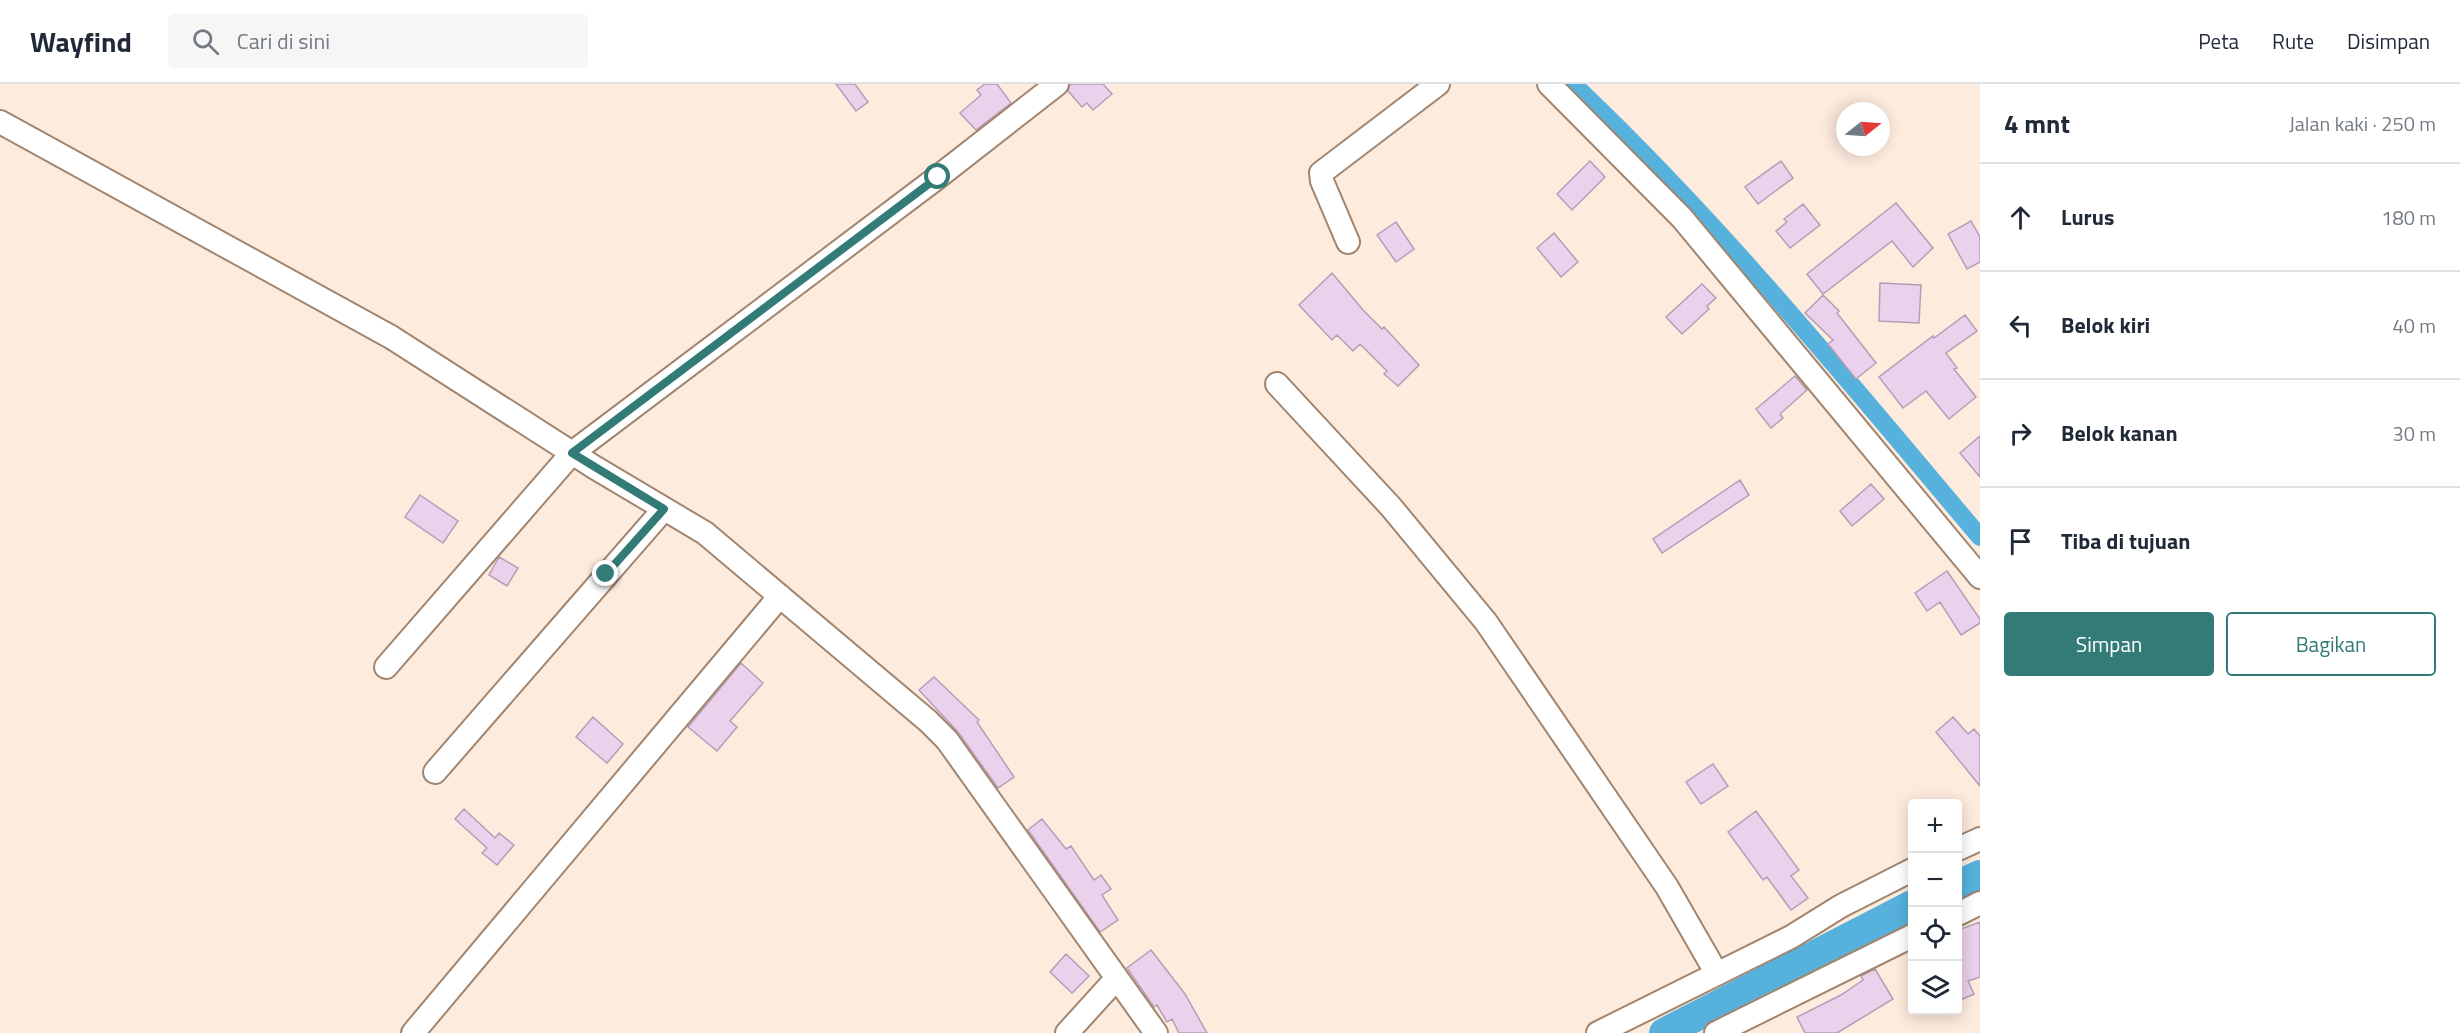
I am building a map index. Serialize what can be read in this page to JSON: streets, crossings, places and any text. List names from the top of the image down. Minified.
{"north":"right","page":{"header":"Wayfind","search":"Cari di sini","nav":["Peta","Rute","Disimpan"],"heading":["4 mnt","Jalan kaki · 250 m"],"list":[["Lurus","180 m"],["Belok kiri","40 m"],["Belok kanan","30 m"],"Tiba di tujuan"],"buttons":["Simpan","Bagikan"],"map_buttons":["+","−"]}}
